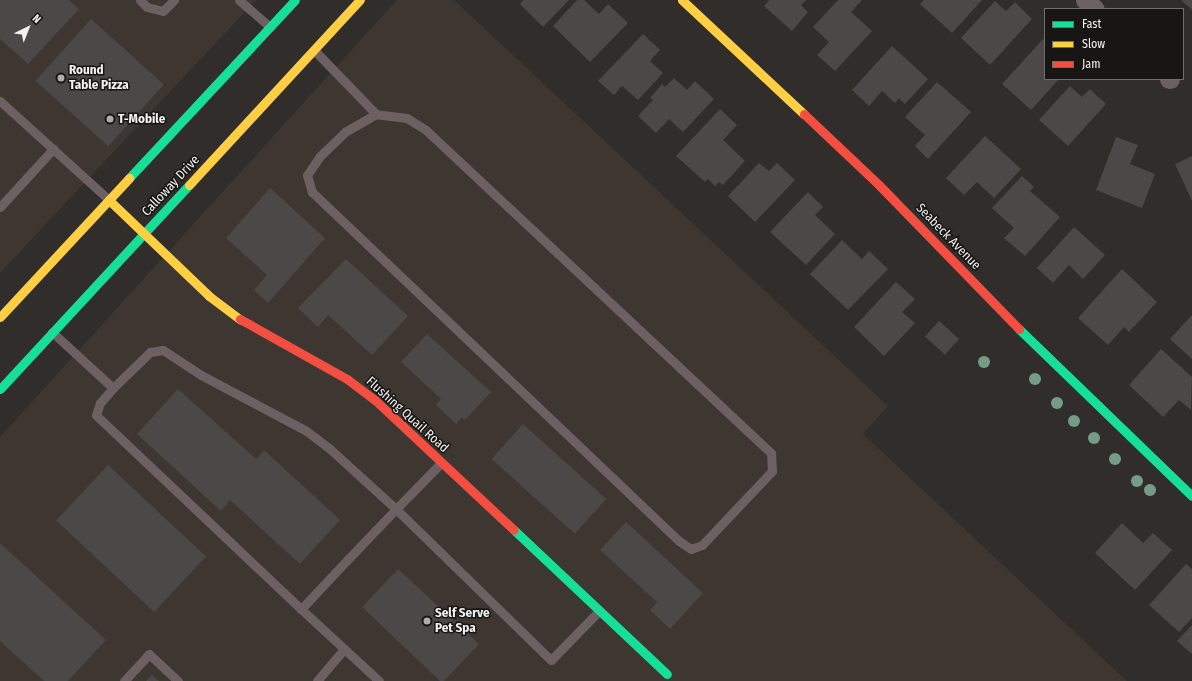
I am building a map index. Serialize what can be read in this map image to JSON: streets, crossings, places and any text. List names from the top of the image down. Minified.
{"streets":{"street":["Calloway Drive","Seabeck Avenue","Flushing Quail Road"]},"crossings":[["Calloway Drive","Flushing Quail Road"]],"places":["Round Table Pizza","T-Mobile","Self Serve Pet Spa"],"legend":["Fast","Slow","Jam"],"north":"top right"}
